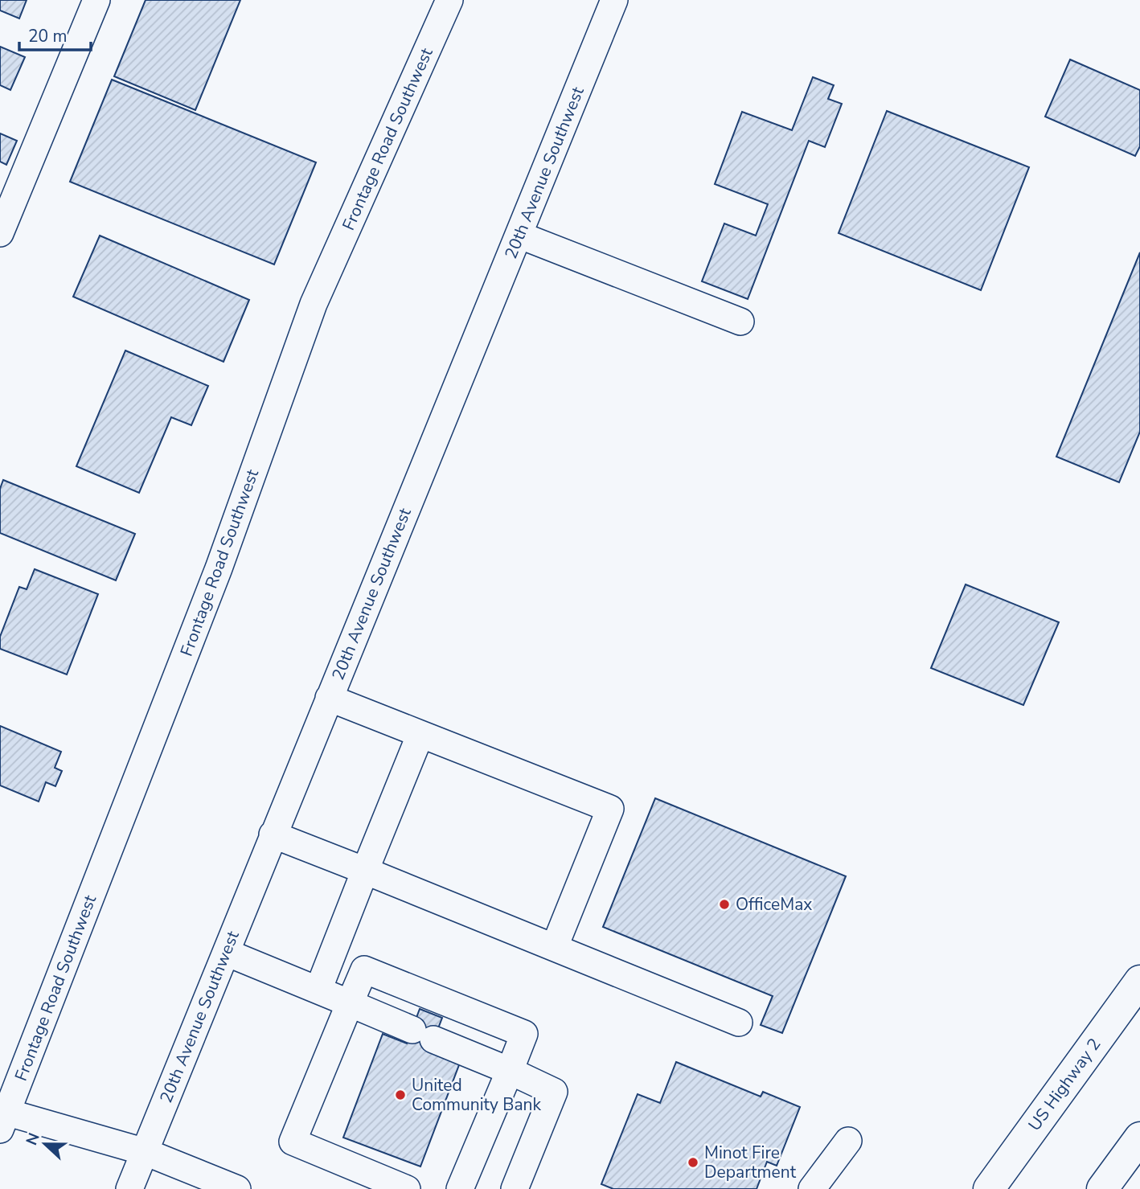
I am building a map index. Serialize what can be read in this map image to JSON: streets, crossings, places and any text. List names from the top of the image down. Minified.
{"streets":{"highway":["US Highway 2"],"street":["Frontage Road Southwest","20th Avenue Southwest"]},"places":["OfficeMax","United Community Bank","Minot Fire Department"],"scale_bar":"20 m","north":"left"}
